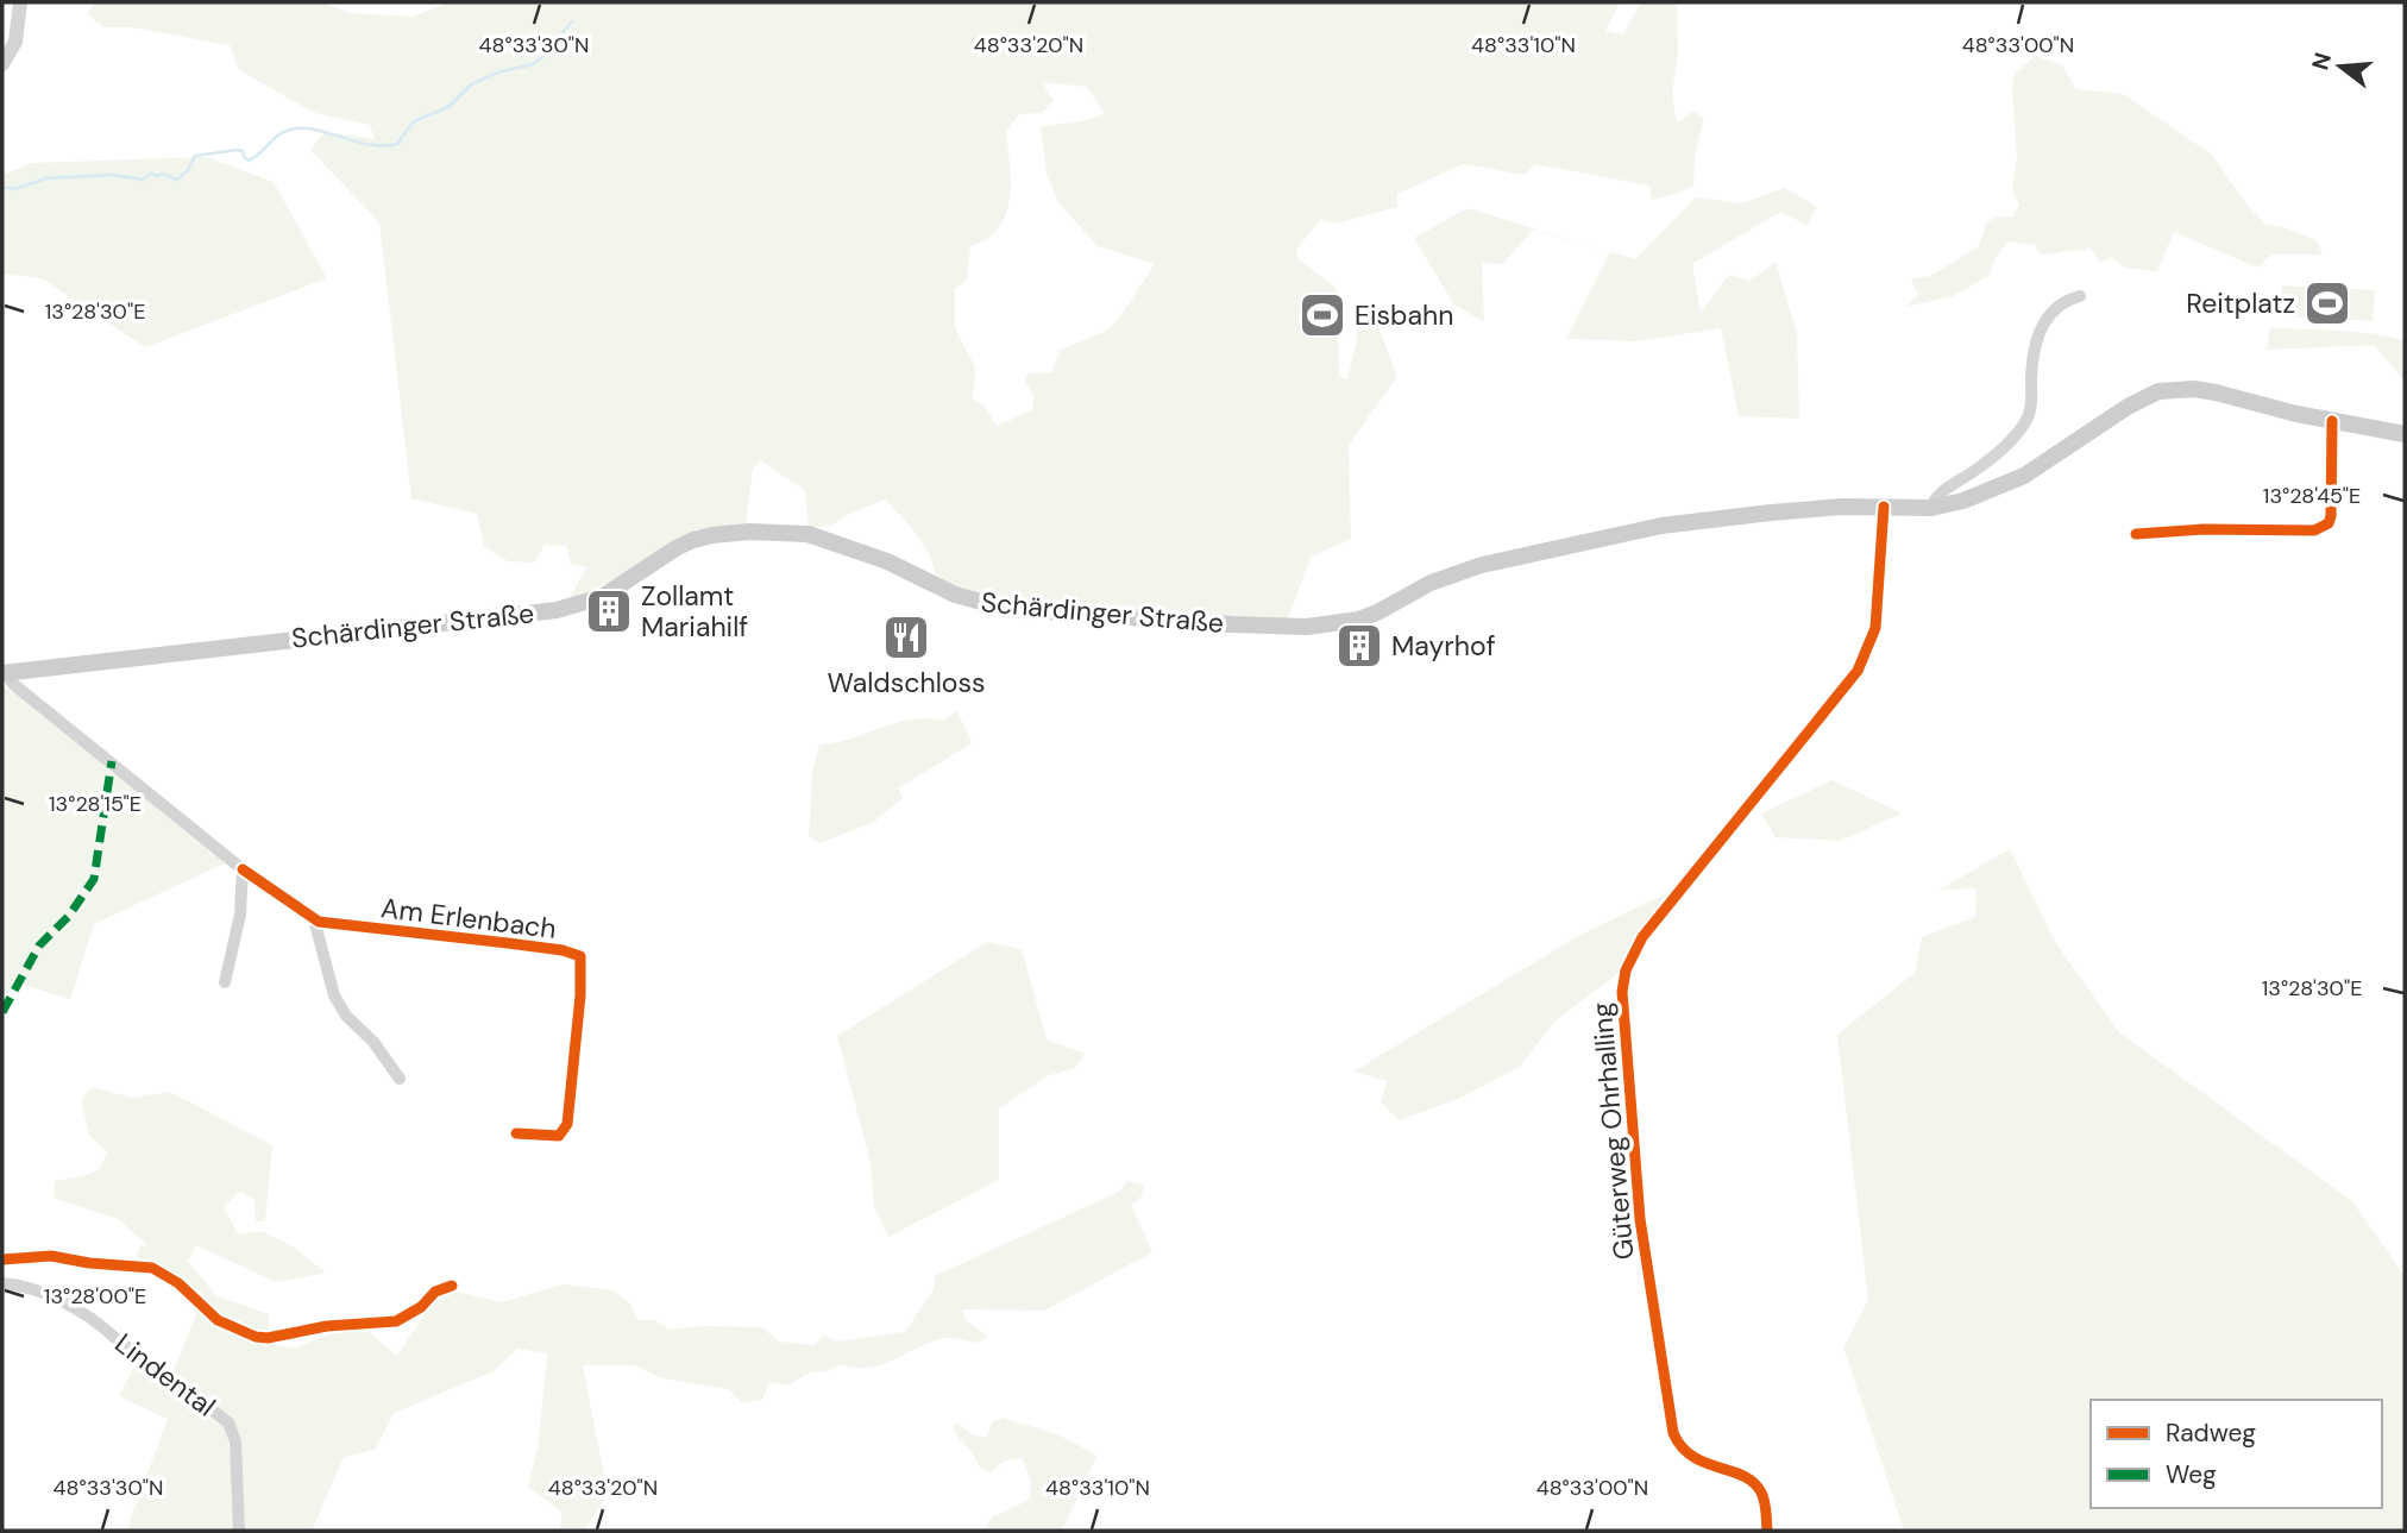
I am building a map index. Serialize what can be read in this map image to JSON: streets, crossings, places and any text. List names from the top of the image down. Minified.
{"streets":{"main road":["Schärdinger Straße"],"street":["Am Erlenbach","Güterweg Ohrhalling","Lindental"]},"crossings":[["Schärdinger Straße","Am Erlenbach"],["Schärdinger Straße","Güterweg Ohrhalling"]],"places":{"sports":["Reitplatz","Eisbahn"],"building":["Zollamt Mariahilf","Mayrhof"],"restaurant":["Waldschloss"]},"legend":["Radweg","Weg"],"north":"left","coordinates":["48°33'30\"N","48°33'20\"N","48°33'10\"N","48°33'00\"N","13°28'30\"E","13°28'45\"E","13°28'15\"E","13°28'00\"E"]}
